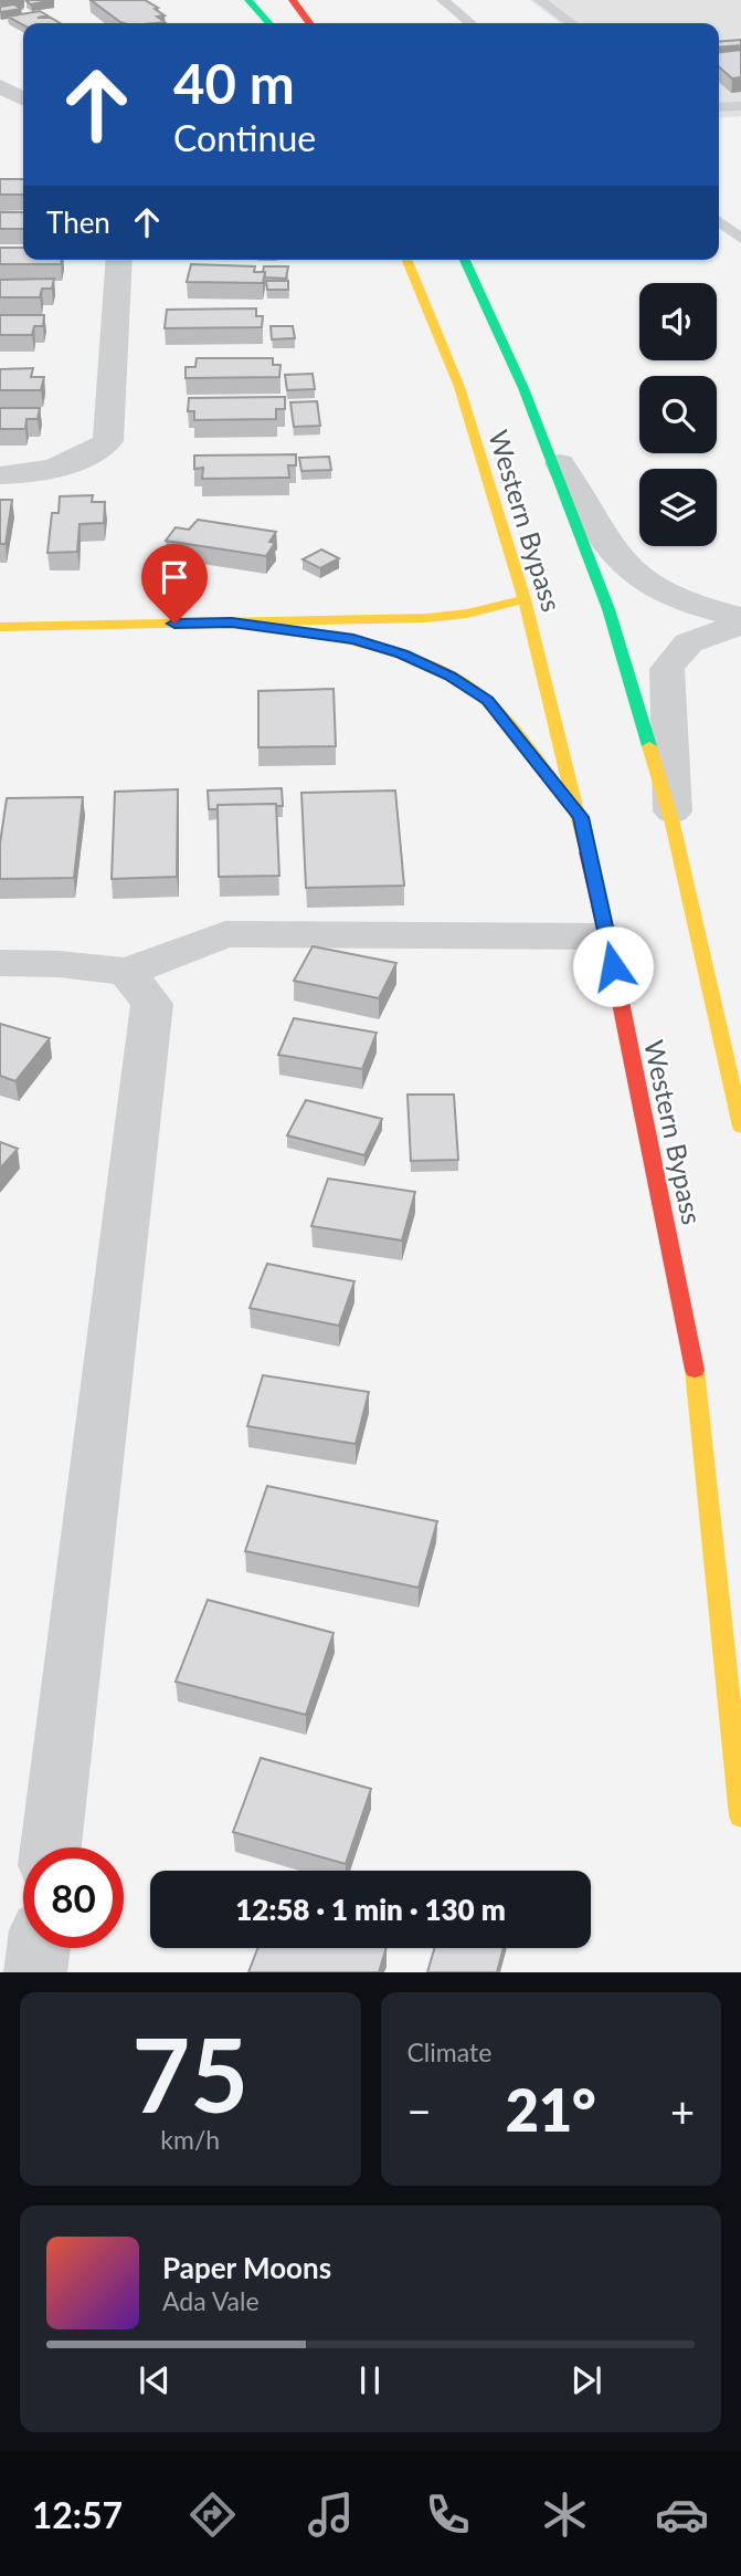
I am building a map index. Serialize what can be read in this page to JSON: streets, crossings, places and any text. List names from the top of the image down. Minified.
{"streets":{"main road":["Western Bypass"]},"page":{"turn":["40 m","Continue"],"then":"Then","limit":"80","trip":"12:58 · 1 min · 130 m","tile":[["75","km/h"],"Climate"],"heat":["−","21°","+"],"song":["Paper Moons","Ada Vale"],"tabs":"12:57"}}
